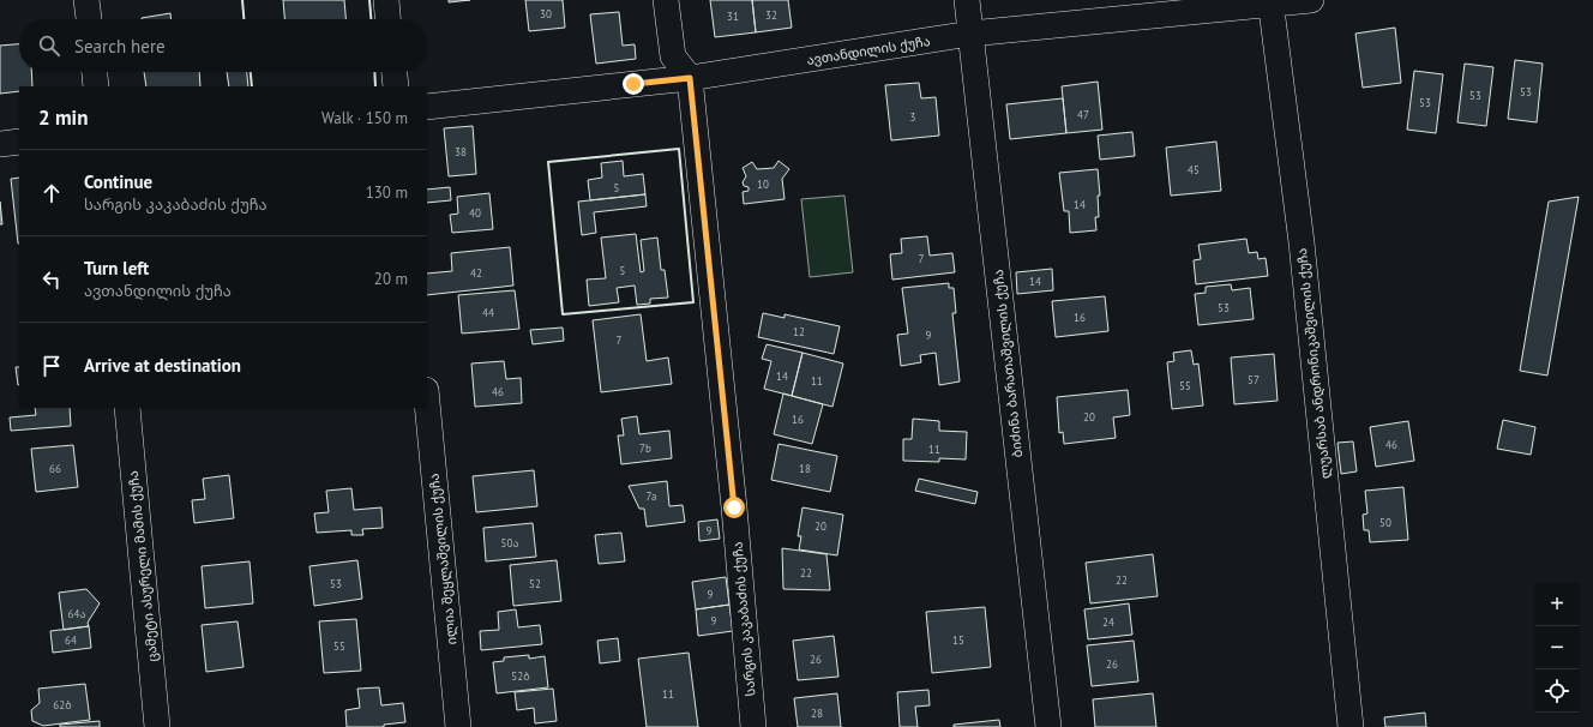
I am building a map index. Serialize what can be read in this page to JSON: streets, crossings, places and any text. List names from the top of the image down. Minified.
{"streets":{"street":["ავთანდილის ქუჩა","ბიძინა ბარათაშვილის ქუჩა","ლუარსაბ ანდრონიკაშვილის ქუჩა","ილია შეყლაშვილის ქუჩა","ცამეტი ასურელი მამის ქუჩა","სარგის კაკაბაძის ქუჩა"]},"crossings":[["ავთანდილის ქუჩა","ბიძინა ბარათაშვილის ქუჩა"],["ავთანდილის ქუჩა","ლუარსაბ ანდრონიკაშვილის ქუჩა"],["ავთანდილის ქუჩა","სარგის კაკაბაძის ქუჩა"]],"house_numbers":["30","32","31","53","53","53","47","3","38","45","10","5","14","40","7","5","42","14","53","44","16","12","9","7","14","57","11","55","46","20","16","46","7b","11","66","18","7a","50","20","9","50ა","22","22","53","52","9","64ა","9","24","64","15","55","26","26","52ბ","11","62ბ","28"],"page":{"search":"Search here","heading":["2 min","Walk · 150 m"],"list":[["Continue","სარგის კაკაბაძის ქუჩა","130 m"],["Turn left","ავთანდილის ქუჩა","20 m"],"Arrive at destination"],"map_buttons":["+","−"]}}
